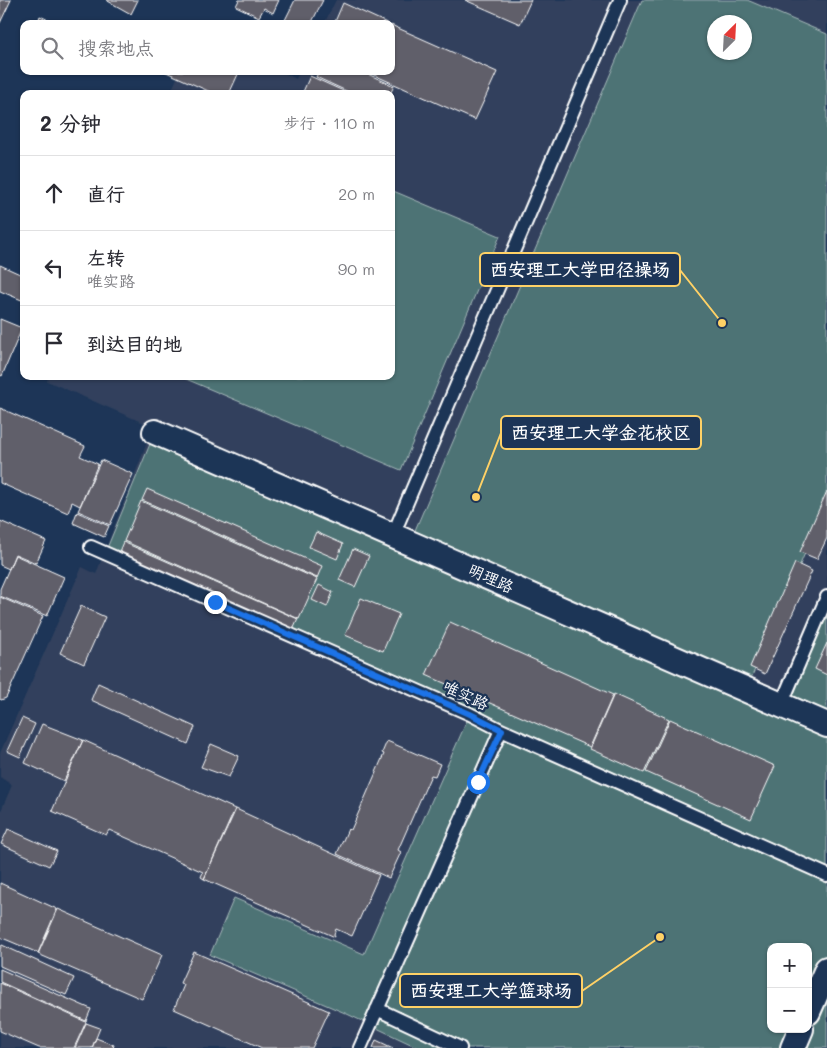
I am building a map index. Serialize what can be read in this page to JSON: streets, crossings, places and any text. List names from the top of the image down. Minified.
{"streets":{"street":["明理路"],"lane":["唯实路"]},"places":["西安理工大学田径操场","西安理工大学金花校区","西安理工大学篮球场"],"north":"top right","page":{"search":"搜索地点","heading":["2 分钟","步行 · 110 m"],"list":[["直行","20 m"],["左转","唯实路","90 m"],"到达目的地"],"map_buttons":["+","−"]}}
